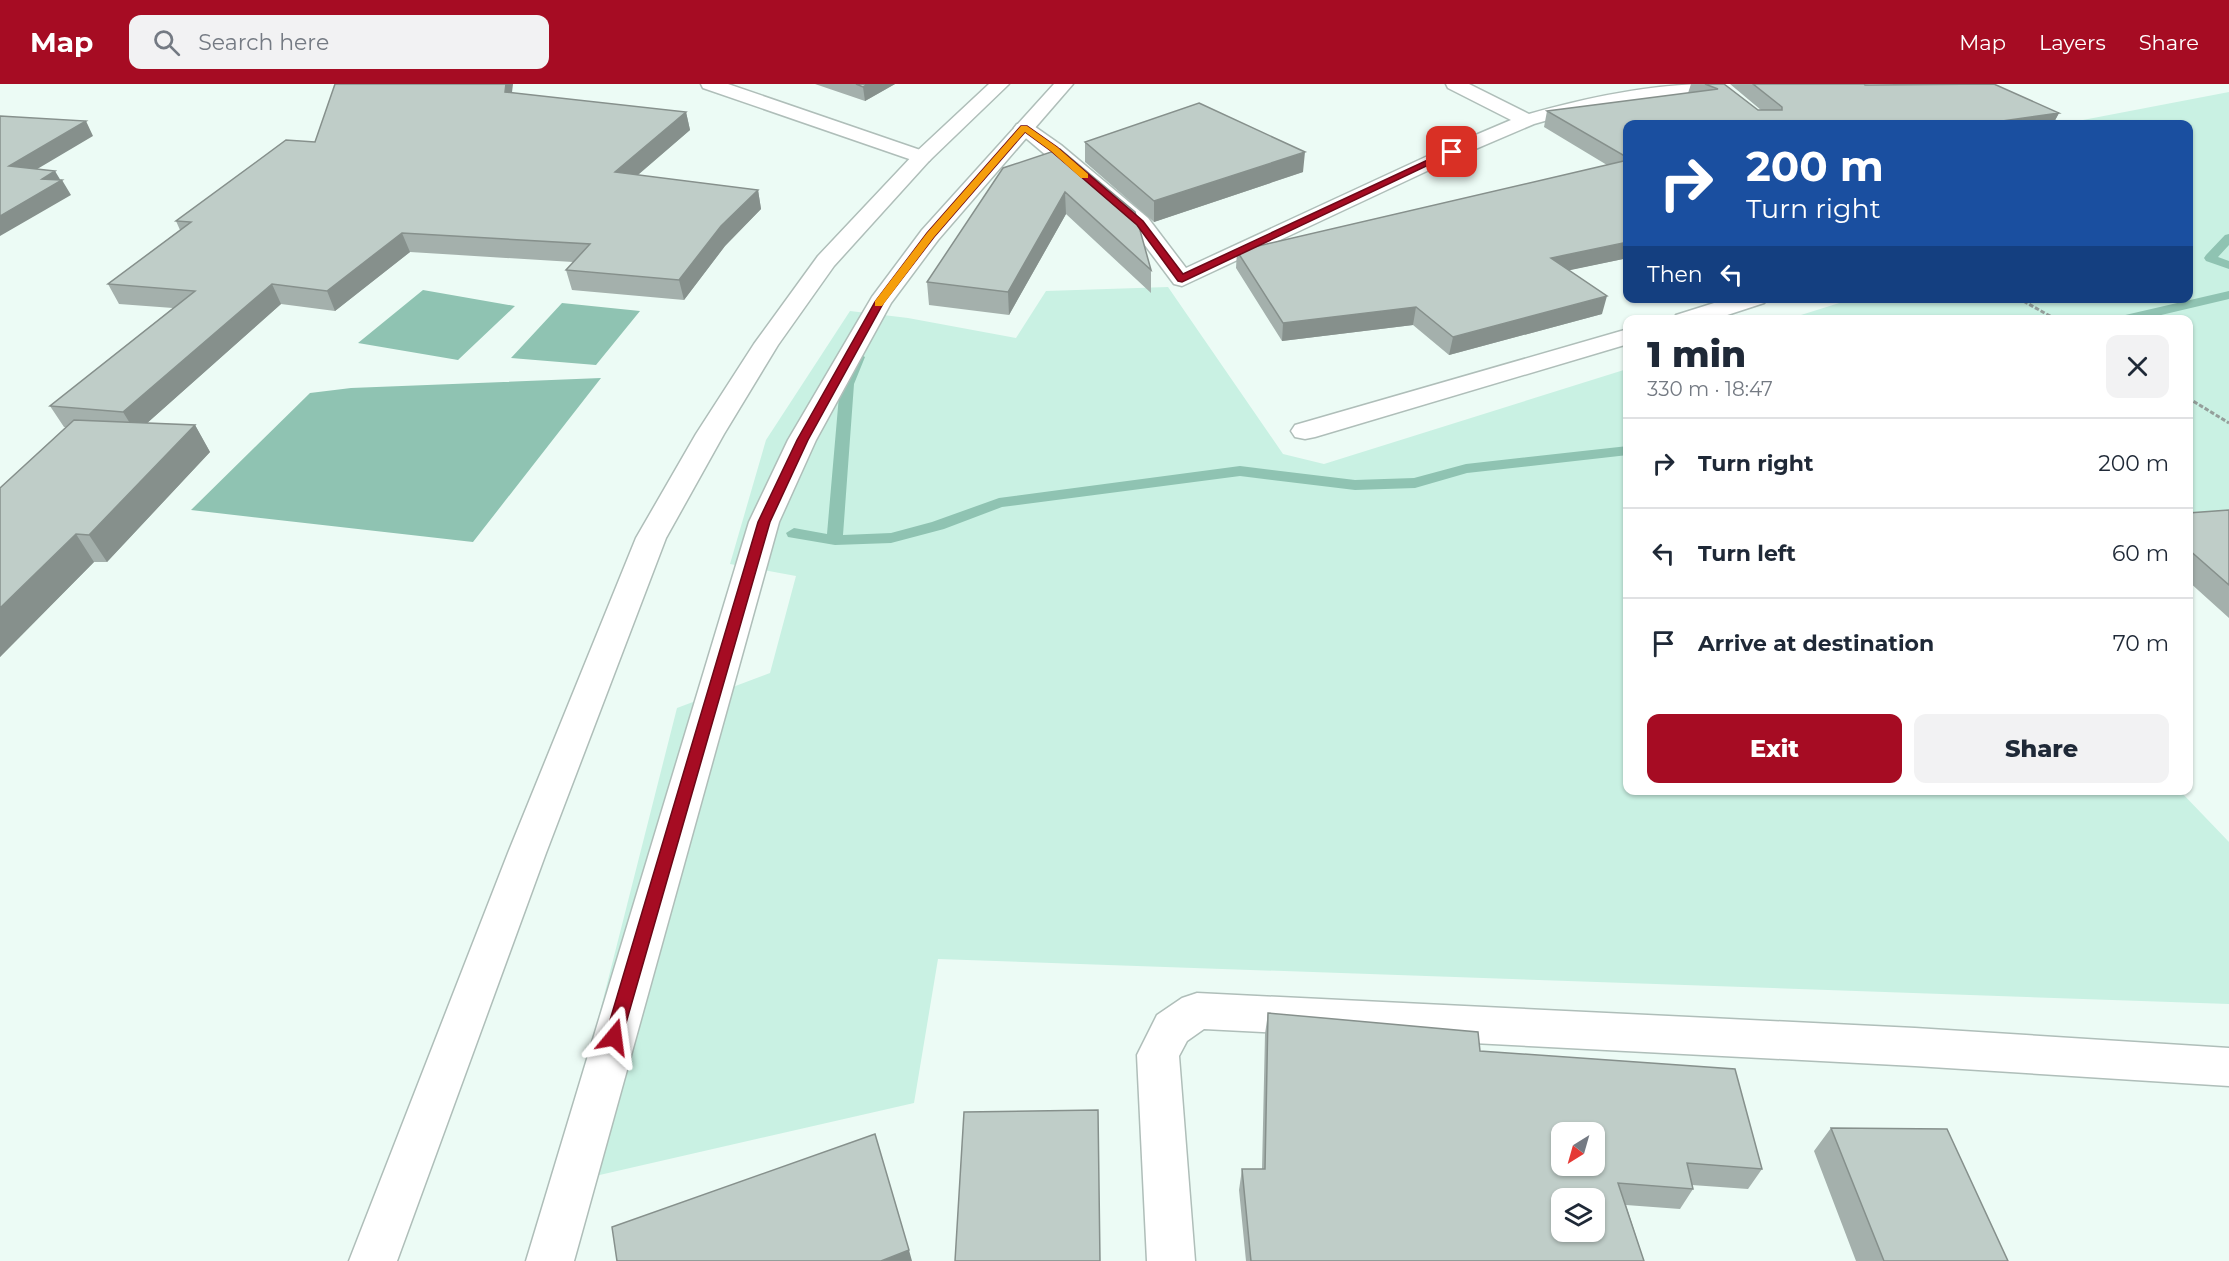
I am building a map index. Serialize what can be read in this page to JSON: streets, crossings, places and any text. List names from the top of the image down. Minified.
{"north":"bottom left","page":{"header":"Map","search":"Search here","nav":["Map","Layers","Share"],"turn":["200 m","Turn right"],"then":"Then","heading":["1 min","330 m · 18:47"],"list":[{"name":"Turn right","value":"200 m"},{"name":"Turn left","value":"60 m"},{"name":"Arrive at destination","value":"70 m"}],"buttons":["Exit","Share"]}}
